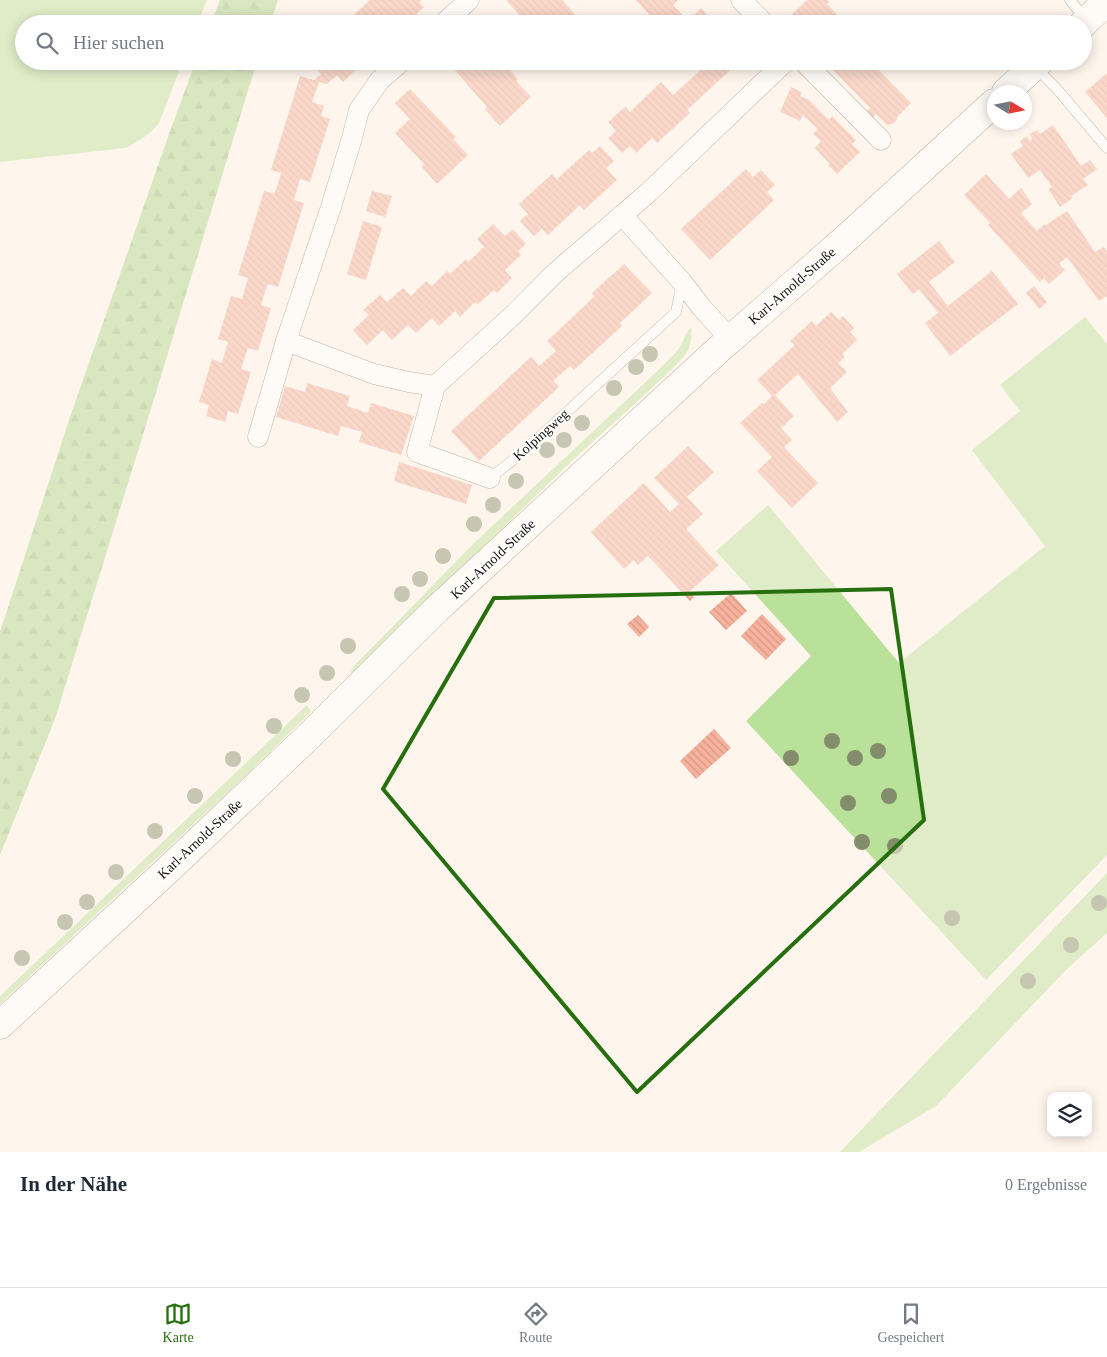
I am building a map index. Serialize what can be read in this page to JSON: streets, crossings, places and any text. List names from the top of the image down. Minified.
{"streets":{"main road":["Karl-Arnold-Straße"],"street":["Kolpingweg"]},"north":"right","page":{"search":"Hier suchen","heading":["In der Nähe","0 Ergebnisse"],"nav":["Karte","Route","Gespeichert"]}}
